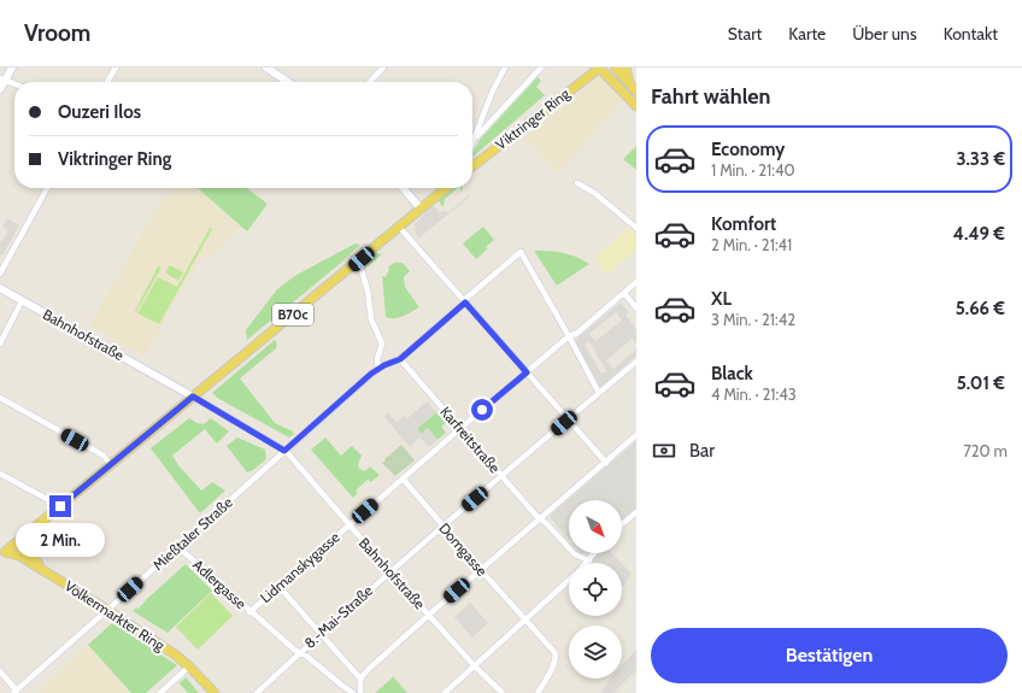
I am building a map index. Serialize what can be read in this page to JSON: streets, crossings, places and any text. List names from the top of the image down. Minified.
{"streets":{"main road":["Viktringer Ring","B70c","Völkermarkter Ring"],"street":["Bahnhofstraße","Karfreitstraße","Mießtaler Straße","Domgasse","Lidmanskygasse","Adlergasse","8.-Mai-Straße"]},"crossings":[["B70c","Bahnhofstraße"],["B70c","Völkermarkter Ring"],["Bahnhofstraße","Mießtaler Straße"],["Bahnhofstraße","Lidmanskygasse"],["Bahnhofstraße","8.-Mai-Straße"],["Karfreitstraße","Lidmanskygasse"],["Karfreitstraße","8.-Mai-Straße"],["Mießtaler Straße","Adlergasse"],["Mießtaler Straße","Völkermarkter Ring"],["Domgasse","Lidmanskygasse"],["Domgasse","8.-Mai-Straße"],["Lidmanskygasse","Adlergasse"],["Adlergasse","8.-Mai-Straße"]],"north":"bottom right","page":{"header":"Vroom","nav":["Start","Karte","Über uns","Kontakt"],"heading":"Fahrt wählen","banner":["Ouzeri Ilos","Viktringer Ring"],"list":[{"name":"Economy","note":"1 Min. · 21:40","value":"3.33 €"},{"name":"Komfort","note":"2 Min. · 21:41","value":"4.49 €"},{"name":"XL","note":"3 Min. · 21:42","value":"5.66 €"},{"name":"Black","note":"4 Min. · 21:43","value":"5.01 €"}],"pay":["Bar","720 m"],"bubble":"2 Min.","buttons":"Bestätigen"}}
